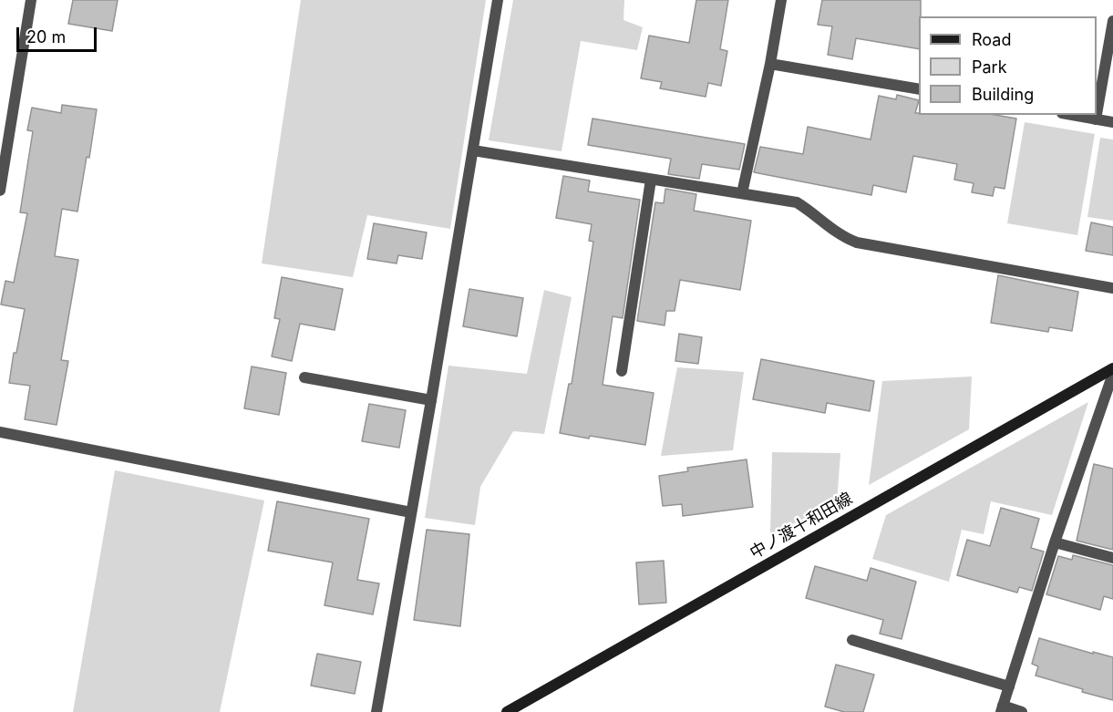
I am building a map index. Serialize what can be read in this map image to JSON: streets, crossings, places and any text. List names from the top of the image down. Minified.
{"streets":{"main road":["中ノ渡十和田線"]},"legend":["Road","Park","Building"],"scale_bar":"20 m"}
